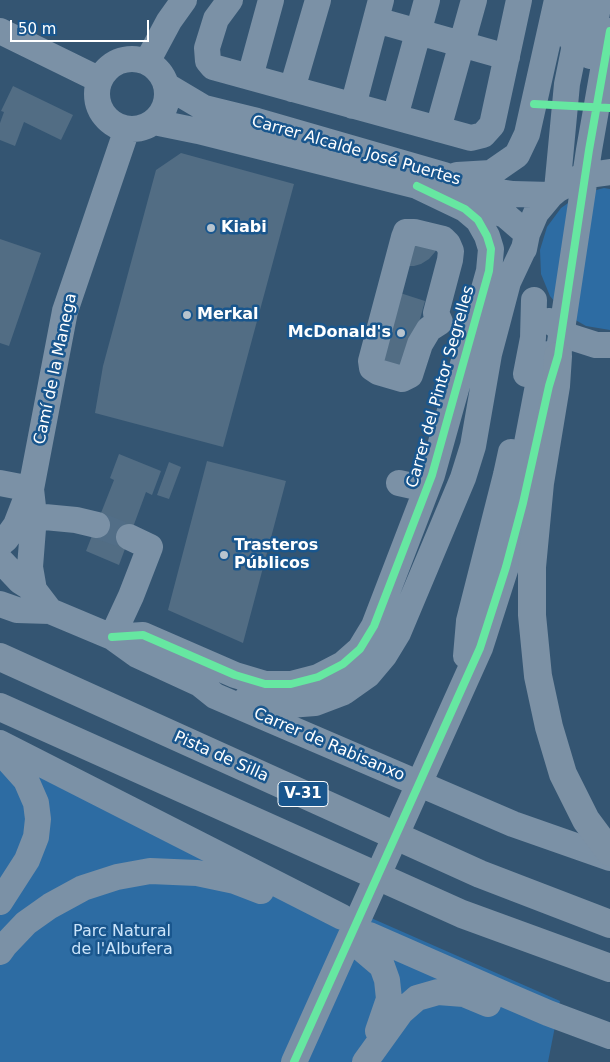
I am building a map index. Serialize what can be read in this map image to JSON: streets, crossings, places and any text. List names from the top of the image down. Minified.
{"streets":{"highway":["Pista de Silla","V-31"],"street":["Carrer Alcalde José Puertes","Camí de la Manega","Carrer del Pintor Segrelles","Carrer de Rabisanxo"]},"crossings":[["Carrer Alcalde José Puertes","Camí de la Manega"],["Carrer Alcalde José Puertes","Carrer del Pintor Segrelles"],["Camí de la Manega","Carrer de Rabisanxo"],["Carrer del Pintor Segrelles","Carrer de Rabisanxo"]],"parks":["Parc Natural de l'Albufera"],"places":["Kiabi","Merkal","McDonald's","Trasteros Públicos"],"scale_bar":"50 m"}
